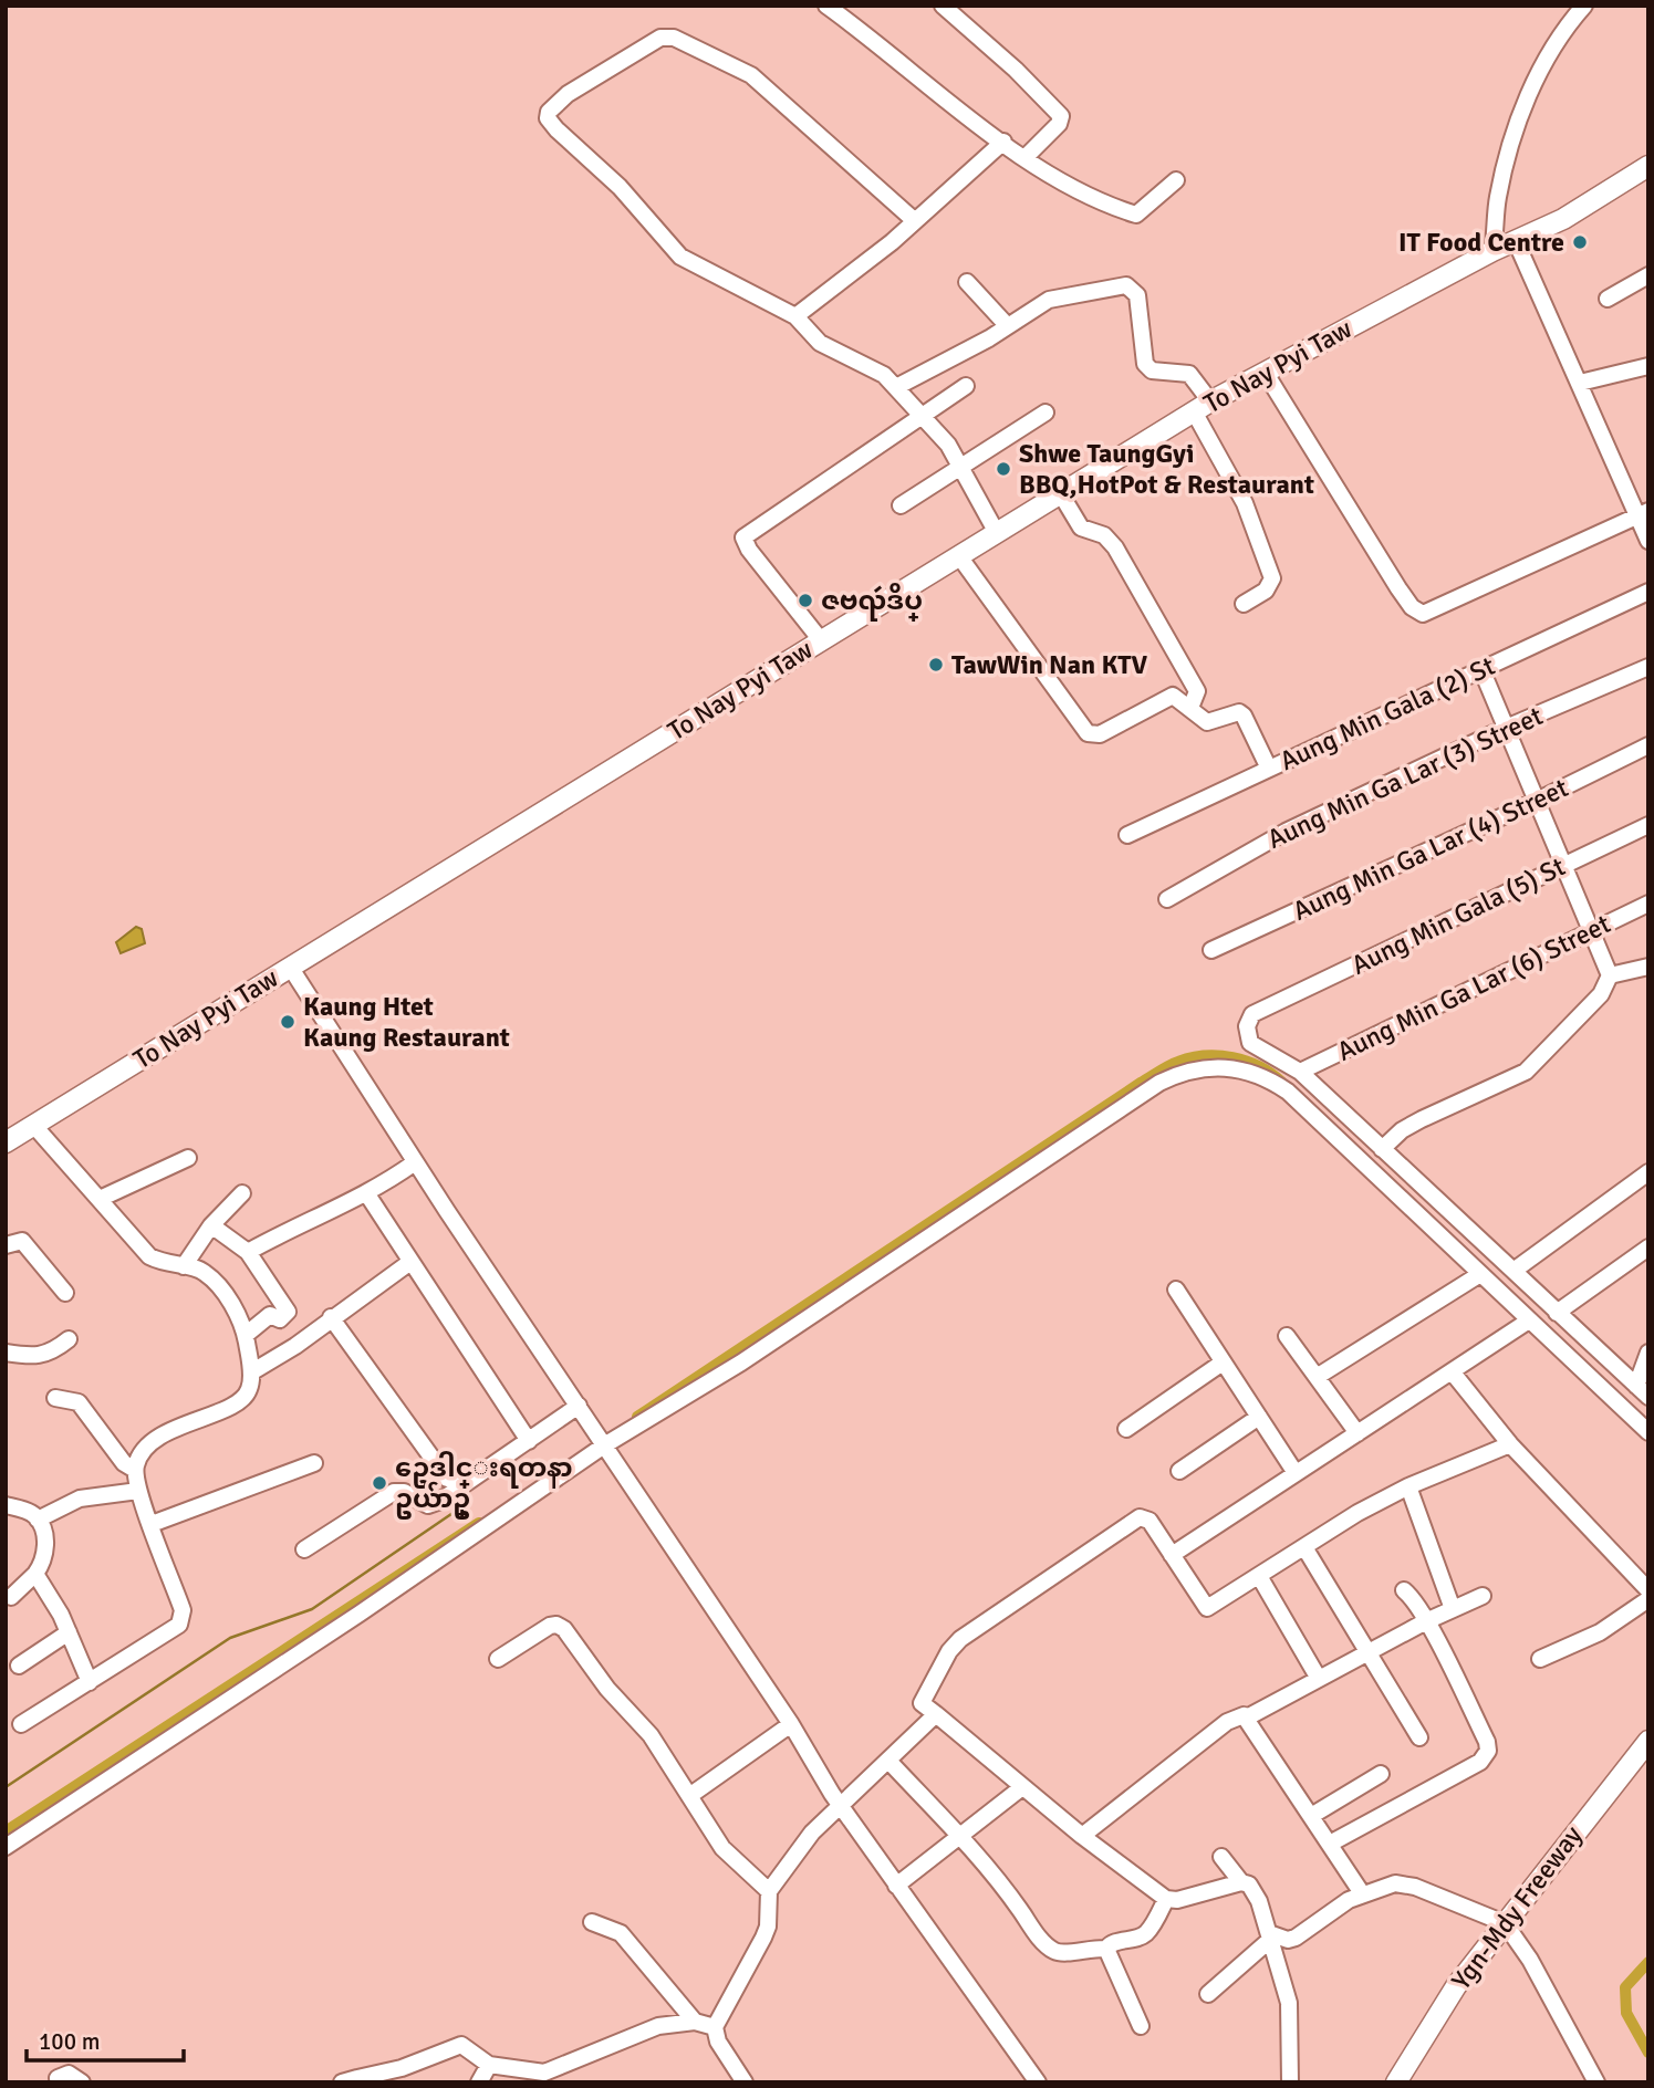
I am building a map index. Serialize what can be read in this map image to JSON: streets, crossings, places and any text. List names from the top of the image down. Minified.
{"streets":{"main road":["To Nay Pyi Taw","Ygn-Mdy Freeway"],"street":["Aung Min Gala (2) St","Aung Min Ga Lar (3) Street","Aung Min Ga Lar (4) Street","Aung Min Gala (5) St","Aung Min Ga Lar (6) Street"]},"crossings":[["Aung Min Gala (5) St","Aung Min Ga Lar (6) Street"]],"places":["IT Food Centre","Shwe TaungGyi BBQ,HotPot & Restaurant","ဇဗၺဴဒိပ္","TawWin Nan KTV","Kaung Htet Kaung Restaurant","ဥေဒါင္းရတနာ ဥယ်ာဥ္"],"scale_bar":"100 m"}
